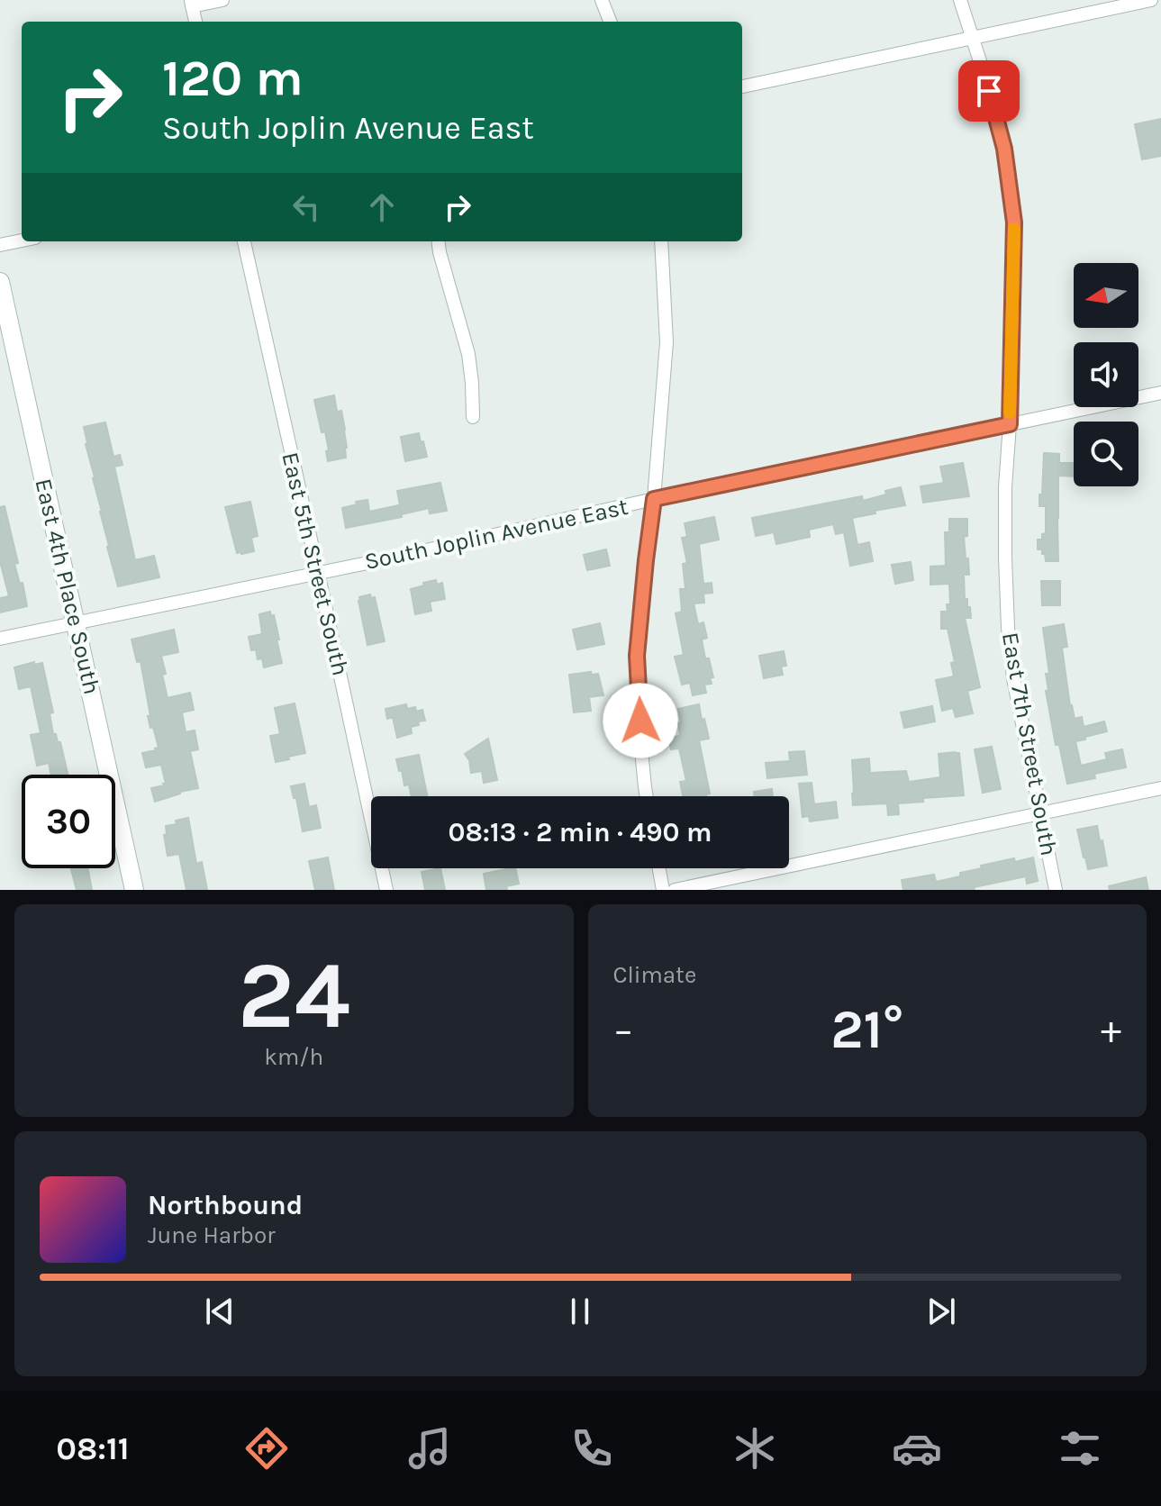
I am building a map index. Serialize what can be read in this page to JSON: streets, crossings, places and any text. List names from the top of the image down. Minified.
{"streets":{"street":["South Joplin Avenue East","East 5th Street South","East 4th Place South","East 7th Street South"]},"crossings":[["South Joplin Avenue East","East 5th Street South"],["South Joplin Avenue East","East 4th Place South"],["South Joplin Avenue East","East 7th Street South"]],"north":"left","page":{"turn":["120 m","South Joplin Avenue East"],"limit":"30","trip":"08:13 · 2 min · 490 m","tile":[["24","km/h"],"Climate"],"heat":["−","21°","+"],"song":["Northbound","June Harbor"],"tabs":"08:11"}}
